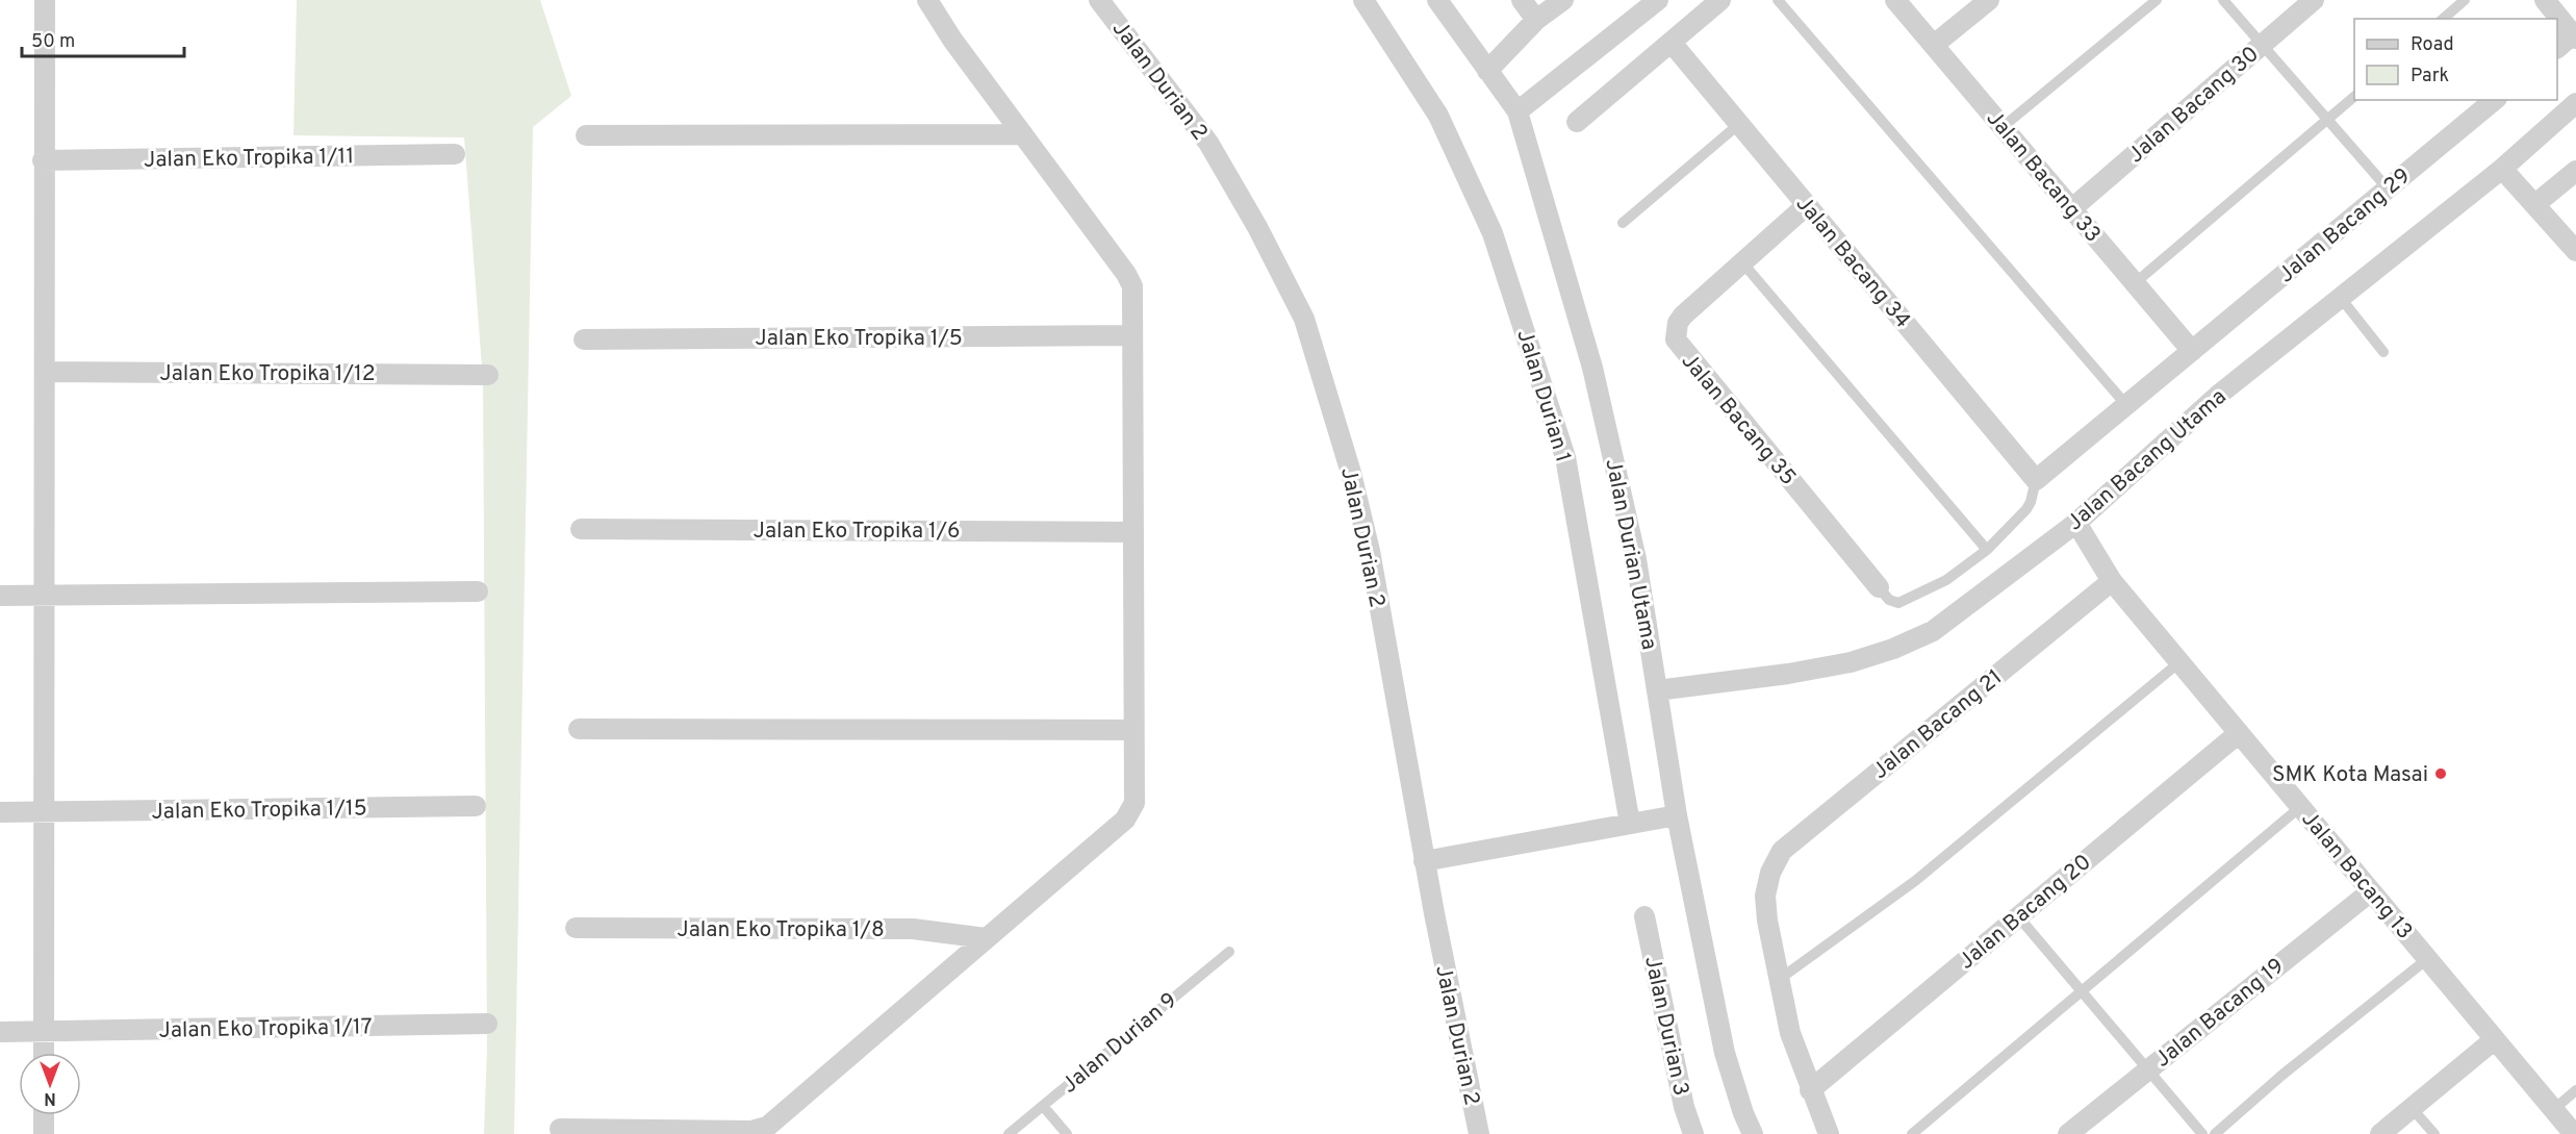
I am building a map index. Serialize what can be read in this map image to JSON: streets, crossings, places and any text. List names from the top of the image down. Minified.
{"streets":{"street":["Jalan Durian 2","Jalan Bacang 30","Jalan Eko Tropika 1/11","Jalan Bacang 33","Jalan Bacang 29","Jalan Bacang 34","Jalan Eko Tropika 1/5","Jalan Eko Tropika 1/12","Jalan Durian 1","Jalan Bacang 35","Jalan Bacang Utama","Jalan Eko Tropika 1/6","Jalan Durian Utama","Jalan Bacang 21","Jalan Eko Tropika 1/15","Jalan Bacang 13","Jalan Bacang 20","Jalan Eko Tropika 1/8","Jalan Bacang 19","Jalan Durian 3","Jalan Eko Tropika 1/17"],"lane":["Jalan Durian 9"]},"crossings":[["Jalan Bacang 30","Jalan Bacang 33"],["Jalan Bacang 33","Jalan Bacang 29"],["Jalan Bacang 29","Jalan Bacang 34"],["Jalan Bacang 34","Jalan Bacang 35"],["Jalan Bacang Utama","Jalan Durian Utama"],["Jalan Bacang Utama","Jalan Bacang 13"],["Jalan Bacang 21","Jalan Bacang 13"],["Jalan Bacang 13","Jalan Bacang 20"],["Jalan Bacang 13","Jalan Bacang 19"]],"places":["SMK Kota Masai"],"legend":["Road","Park"],"scale_bar":"50 m","north":"bottom"}
